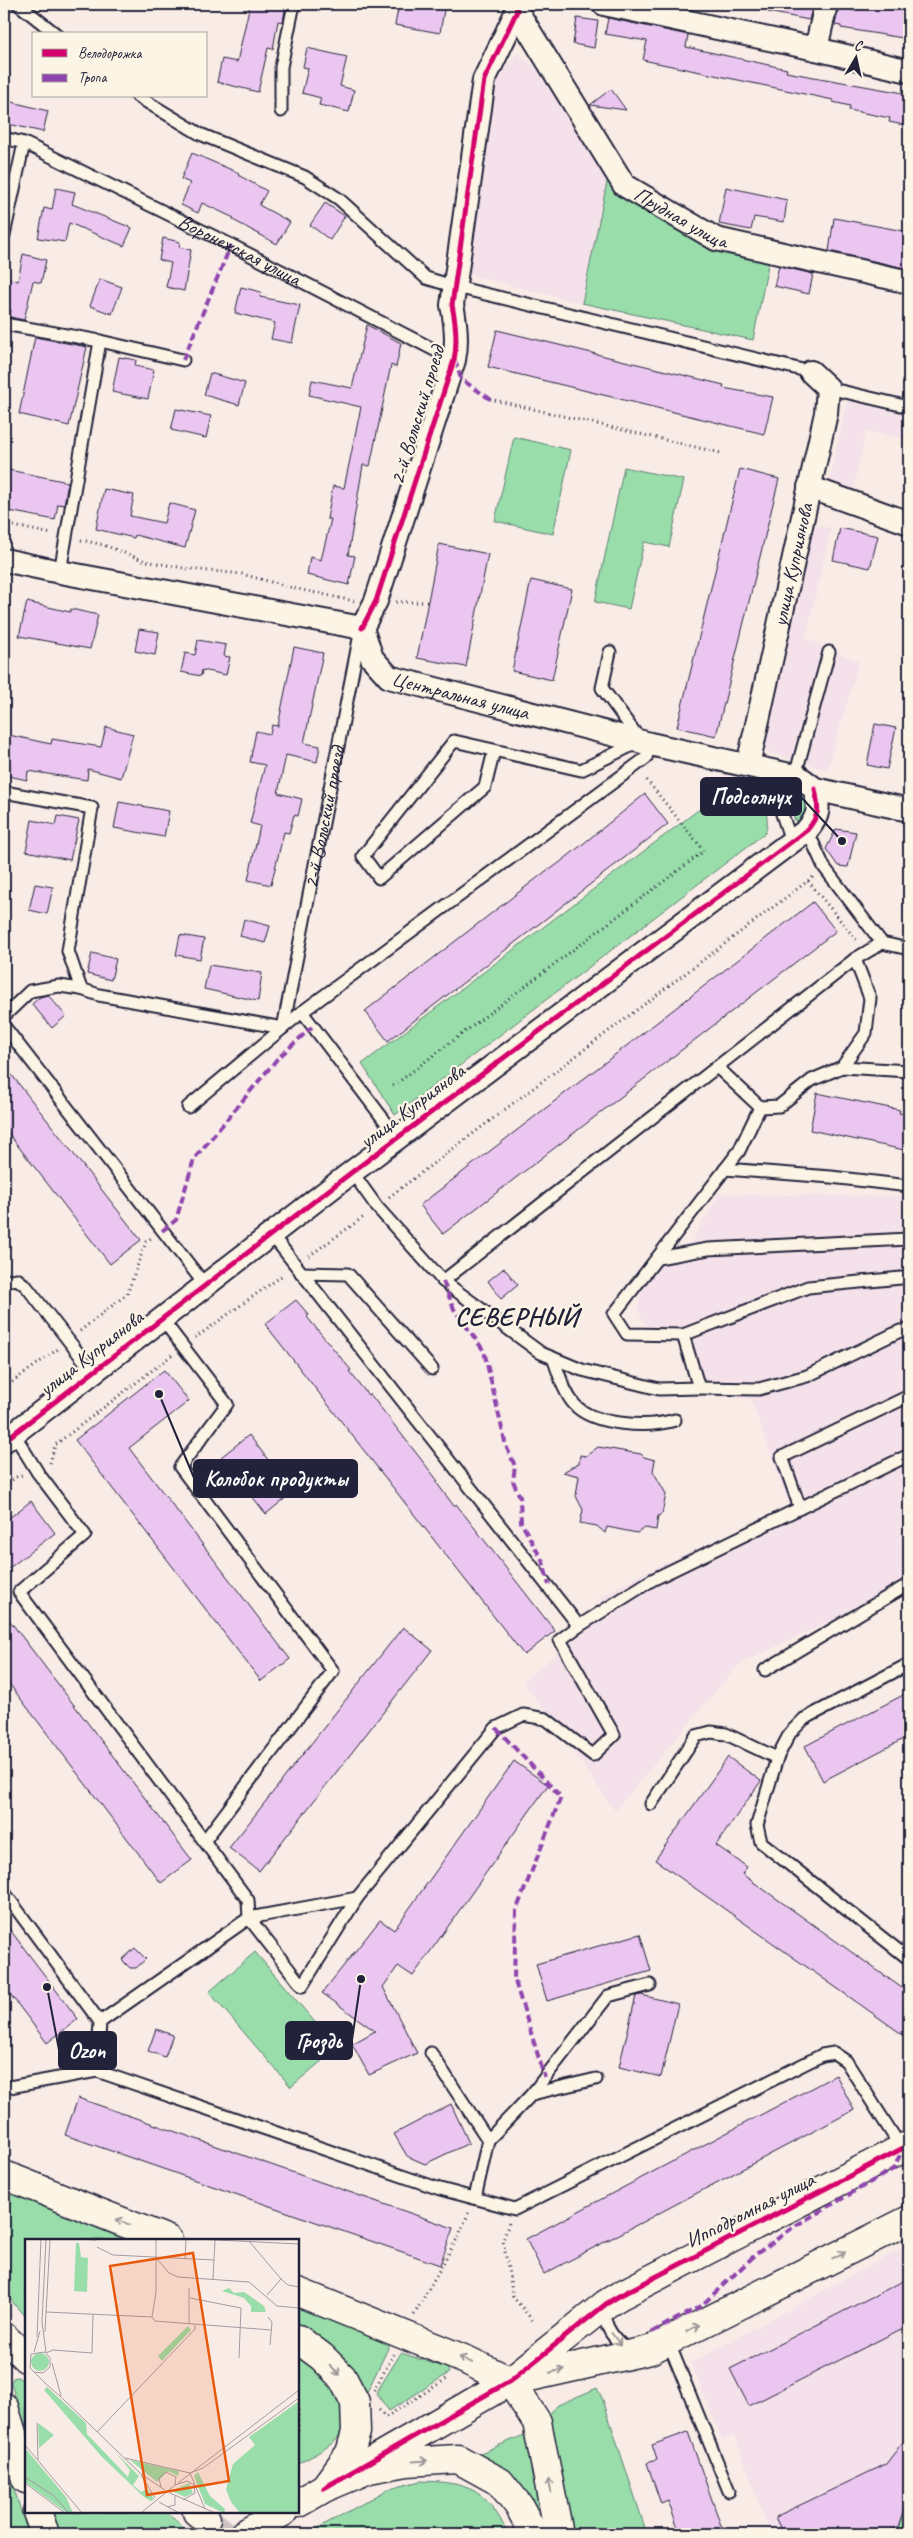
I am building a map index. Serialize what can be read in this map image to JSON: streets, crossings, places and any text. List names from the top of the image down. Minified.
{"streets":{"street":["Прудная улица","2-й Вольский проезд","улица Куприянова","Центральная улица","Ипподромная улица"],"lane":["Воронежская улица"]},"crossings":[["Прудная улица","2-й Вольский проезд"],["Воронежская улица","2-й Вольский проезд"],["2-й Вольский проезд","Центральная улица"],["улица Куприянова","Центральная улица"]],"districts":["СЕВЕРНЫЙ"],"places":["Подсолнух","Колобок продукты","Гроздь","Ozon"],"legend":["Велодорожка","Тропа"],"north":"top"}
